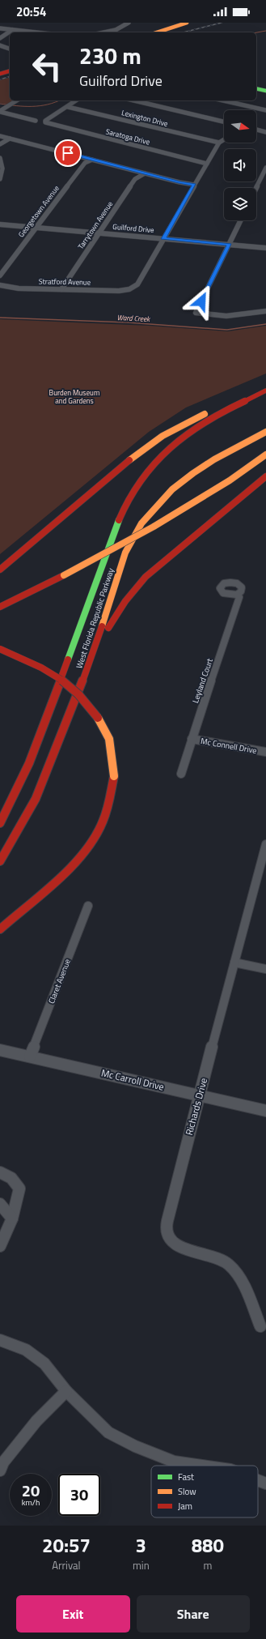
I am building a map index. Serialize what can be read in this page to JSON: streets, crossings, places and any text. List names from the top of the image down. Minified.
{"streets":{"main road":["West Florida Republic Parkway"],"street":["Lexington Drive","Saratoga Drive","Georgetown Avenue","Tarrytown Avenue","Guilford Drive","Stratford Avenue","Leyland Court","Mc Connell Drive","Claret Avenue","Mc Carroll Drive","Richards Drive"]},"crossings":[["Lexington Drive","Saratoga Drive"],["Georgetown Avenue","Guilford Drive"],["Tarrytown Avenue","Guilford Drive"],["Tarrytown Avenue","Stratford Avenue"],["Guilford Drive","Stratford Avenue"],["Leyland Court","Mc Connell Drive"],["Claret Avenue","Mc Carroll Drive"],["Mc Carroll Drive","Richards Drive"]],"water":["Ward Creek"],"parks":["Burden Museum and Gardens"],"legend":["Fast","Slow","Jam"],"north":"right","page":{"status":"20:54","turn":["230 m","Guilford Drive"],"speed":"20 km/h","limit":"30","eta":["20:57","Arrival","3","min","880","m"],"buttons":["Exit","Share"]}}
